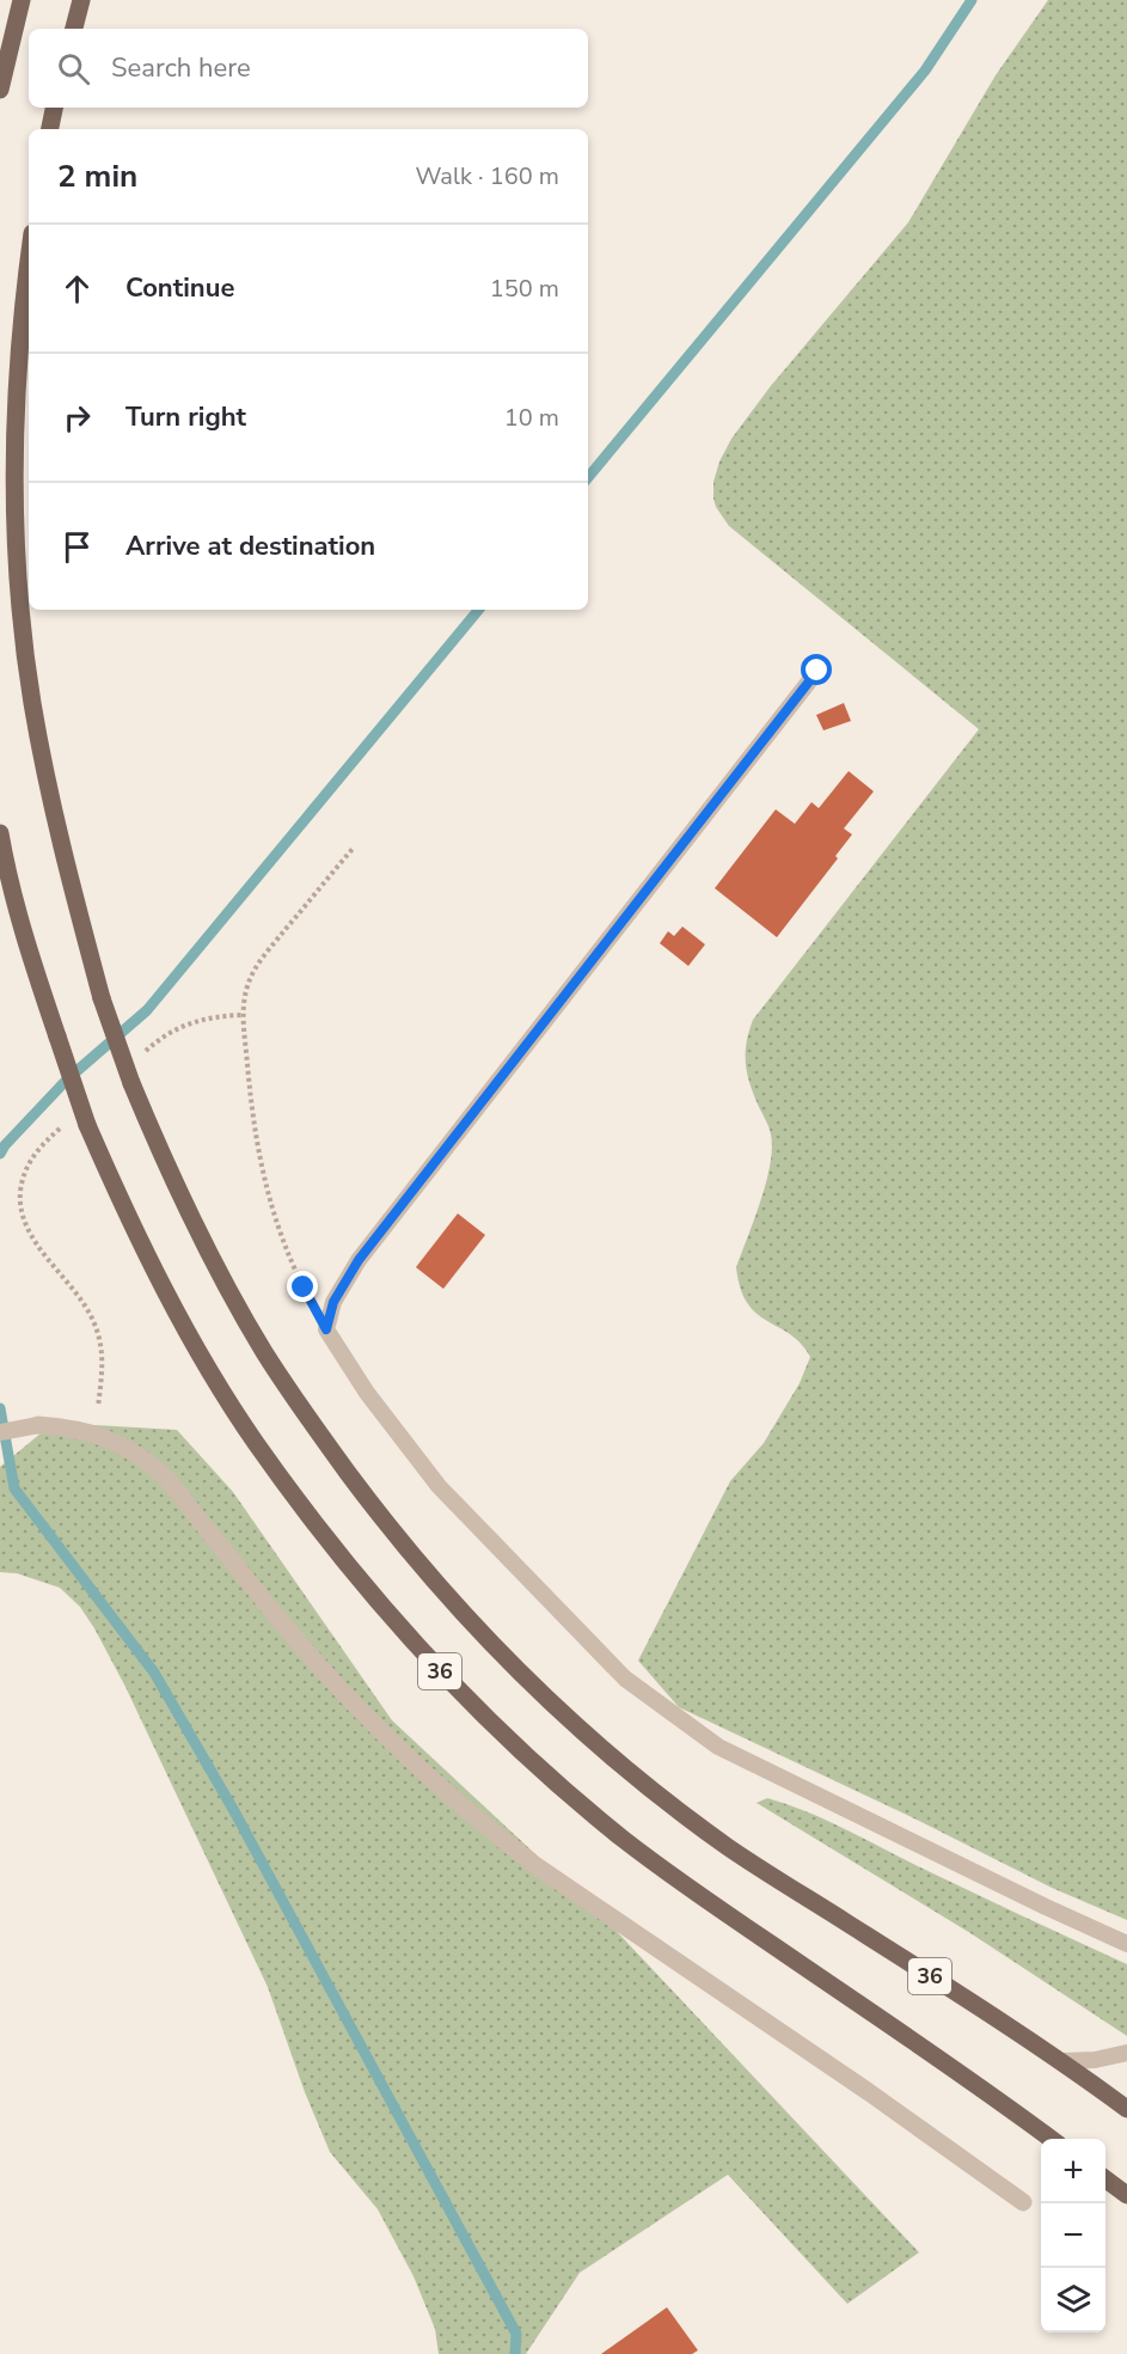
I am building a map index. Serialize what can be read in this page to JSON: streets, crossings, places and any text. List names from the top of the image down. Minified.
{"streets":{"main road":["36"]},"page":{"search":"Search here","heading":["2 min","Walk · 160 m"],"list":[["Continue","150 m"],["Turn right","10 m"],"Arrive at destination"],"map_buttons":["+","−"]}}
